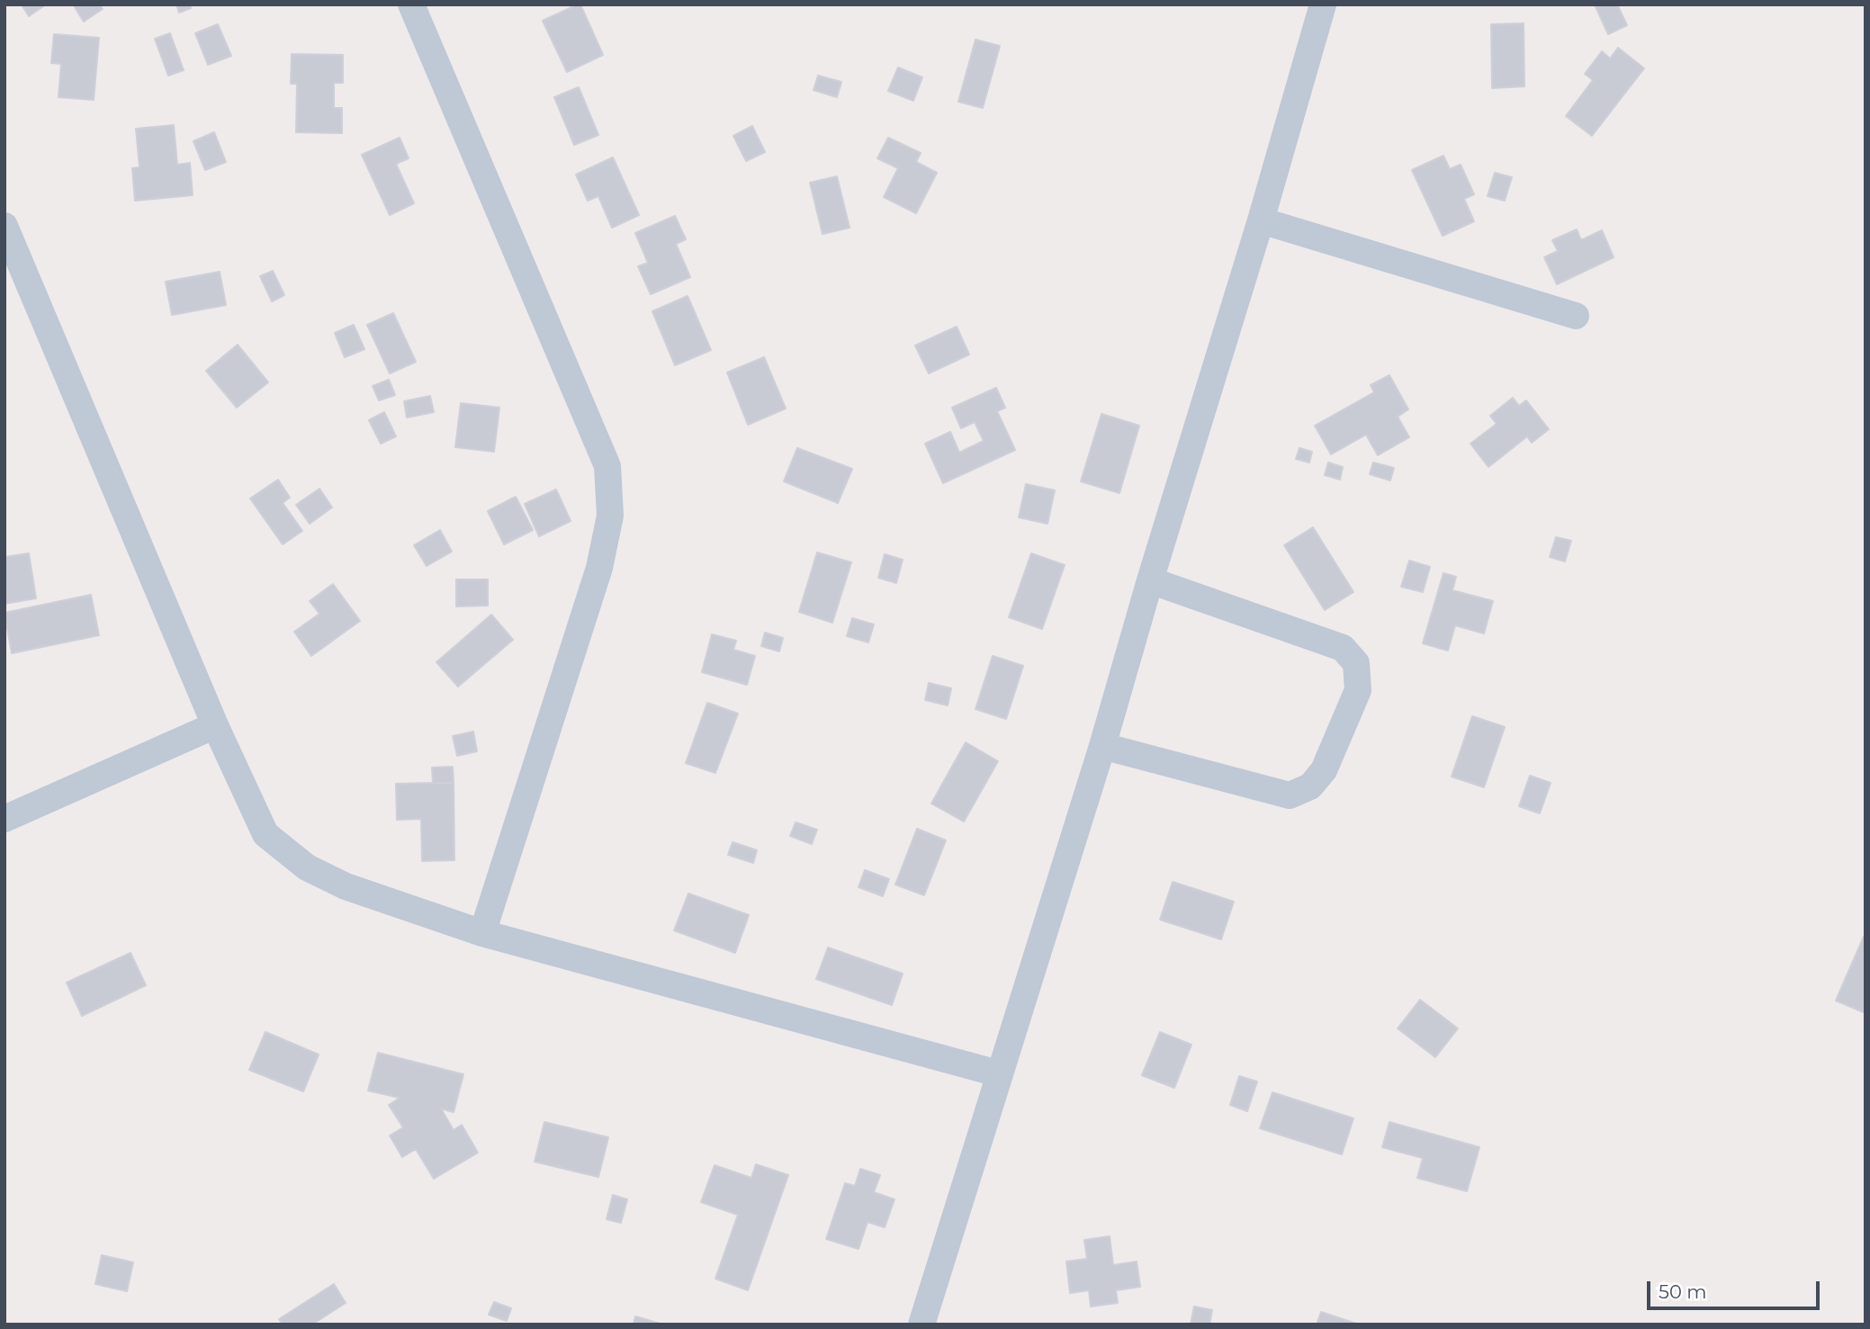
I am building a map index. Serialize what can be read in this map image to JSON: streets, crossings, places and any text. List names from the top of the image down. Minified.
{"scale_bar":"50 m"}
